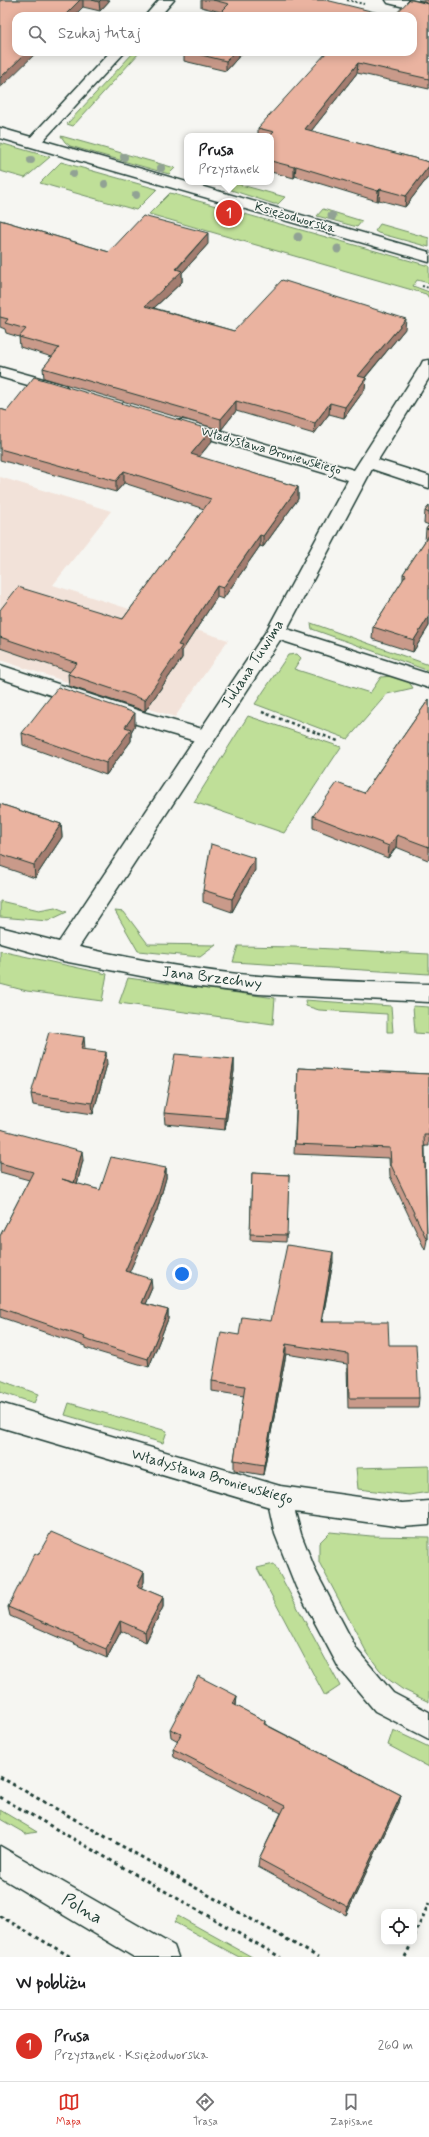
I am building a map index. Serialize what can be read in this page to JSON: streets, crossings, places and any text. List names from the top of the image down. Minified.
{"streets":{"street":["Księżodworska","Władysława Broniewskiego","Juliana Tuwima","Jana Brzechwy","Polna"]},"crossings":[["Władysława Broniewskiego","Juliana Tuwima"],["Juliana Tuwima","Jana Brzechwy"]],"page":{"search":"Szukaj tutaj","popup":["Prusa","Przystanek"],"pins":"1","heading":"W pobliżu","list":[{"mark":"1","name":"Prusa","note":"Przystanek · Księżodworska","value":"260 m"}],"nav":["Mapa","Trasa","Zapisane"]}}
